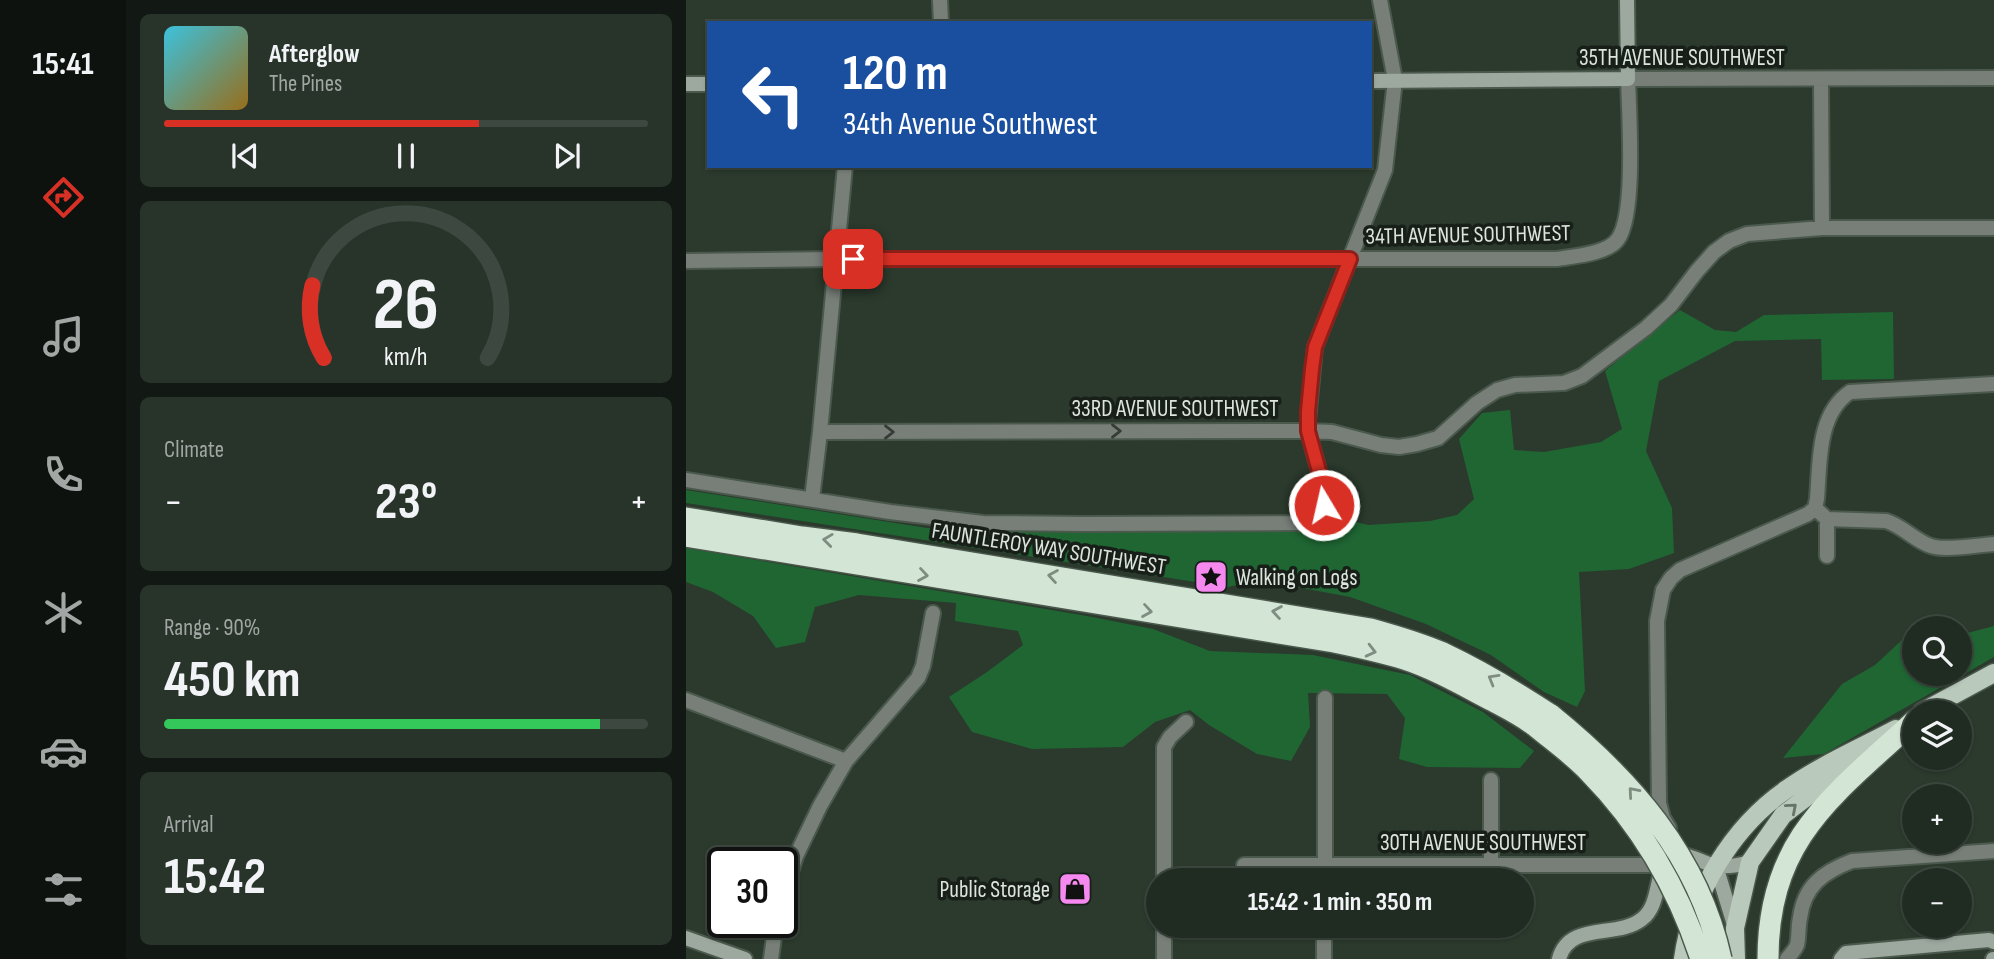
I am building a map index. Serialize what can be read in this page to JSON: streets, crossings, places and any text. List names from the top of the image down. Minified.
{"streets":{"highway":["FAUNTLEROY WAY SOUTHWEST"],"main road":["35TH AVENUE SOUTHWEST","30TH AVENUE SOUTHWEST"],"street":["34TH AVENUE SOUTHWEST","33RD AVENUE SOUTHWEST"]},"crossings":[["35TH AVENUE SOUTHWEST","34TH AVENUE SOUTHWEST"],["33RD AVENUE SOUTHWEST","FAUNTLEROY WAY SOUTHWEST"]],"one_way":["33RD AVENUE SOUTHWEST"],"places":{"place":["Walking on Logs"],"shop":["Public Storage"]},"page":{"tabs":"15:41","turn":["120 m","34th Avenue Southwest"],"song":["Afterglow","The Pines"],"tile":["Climate",["Range · 90%","450 km"],["Arrival","15:42"]],"heat":["−","23°","+"],"map_buttons":["+","−"],"limit":"30","trip":"15:42 · 1 min · 350 m","gauge":["26","km/h"]}}
